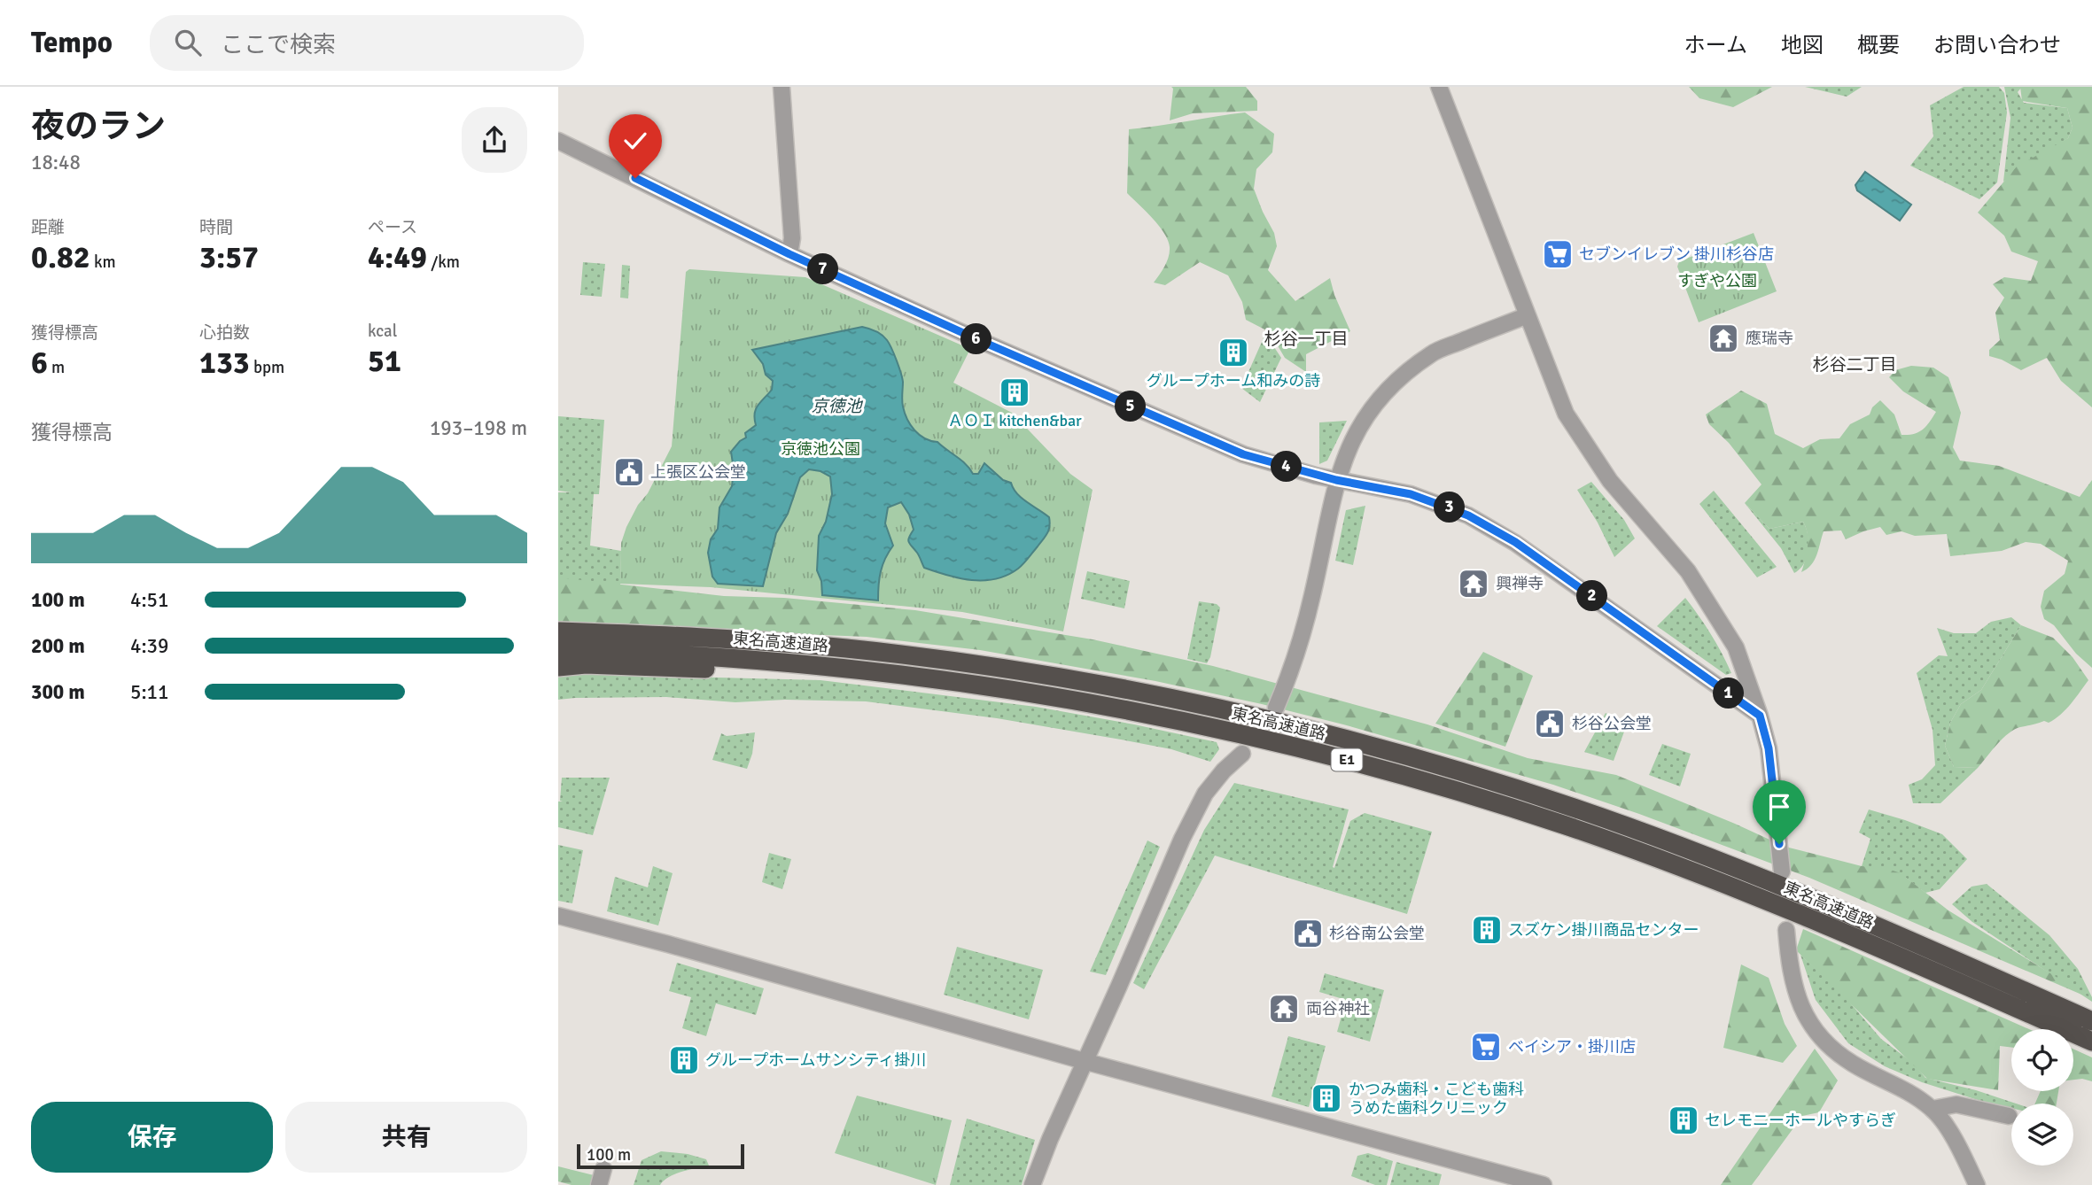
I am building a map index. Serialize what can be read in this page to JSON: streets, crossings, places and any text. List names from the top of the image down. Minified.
{"streets":{"highway":["東名高速道路","E1"]},"districts":["杉谷一丁目","杉谷二丁目"],"water":["京徳池"],"parks":["すぎや公園","京徳池公園"],"places":{"supermarket":["セブンイレブン 掛川杉谷店","ベイシア・掛川店"],"temple":["應瑞寺","興禅寺","両谷神社"],"building":["グループホーム和みの詩","ＡＯＩ kitchen&bar","スズケン掛川商品センター","グループホームサンシティ掛川","かつみ歯科・こども歯科 うめた歯科クリニック","セレモニーホールやすらぎ"],"public building":["上張区公会堂","杉谷公会堂","杉谷南公会堂"]},"scale_bar":"100 m","page":{"header":"Tempo","search":"ここで検索","nav":["ホーム","地図","概要","お問い合わせ"],"heading":["夜のラン","18:48"],"stats":[["距離","0.82 km"],["時間","3:57"],["ペース","4:49 /km"],["獲得標高","6 m"],["心拍数","133 bpm"],["kcal","51"]],"pins":["7","6","5","4","3","2","1"],"chart":["獲得標高","193–198 m"],"list":[{"name":"100 m","note":"4:51"},{"name":"200 m","note":"4:39"},{"name":"300 m","note":"5:11"}],"buttons":["保存","共有"],"scale":"100 m"}}
